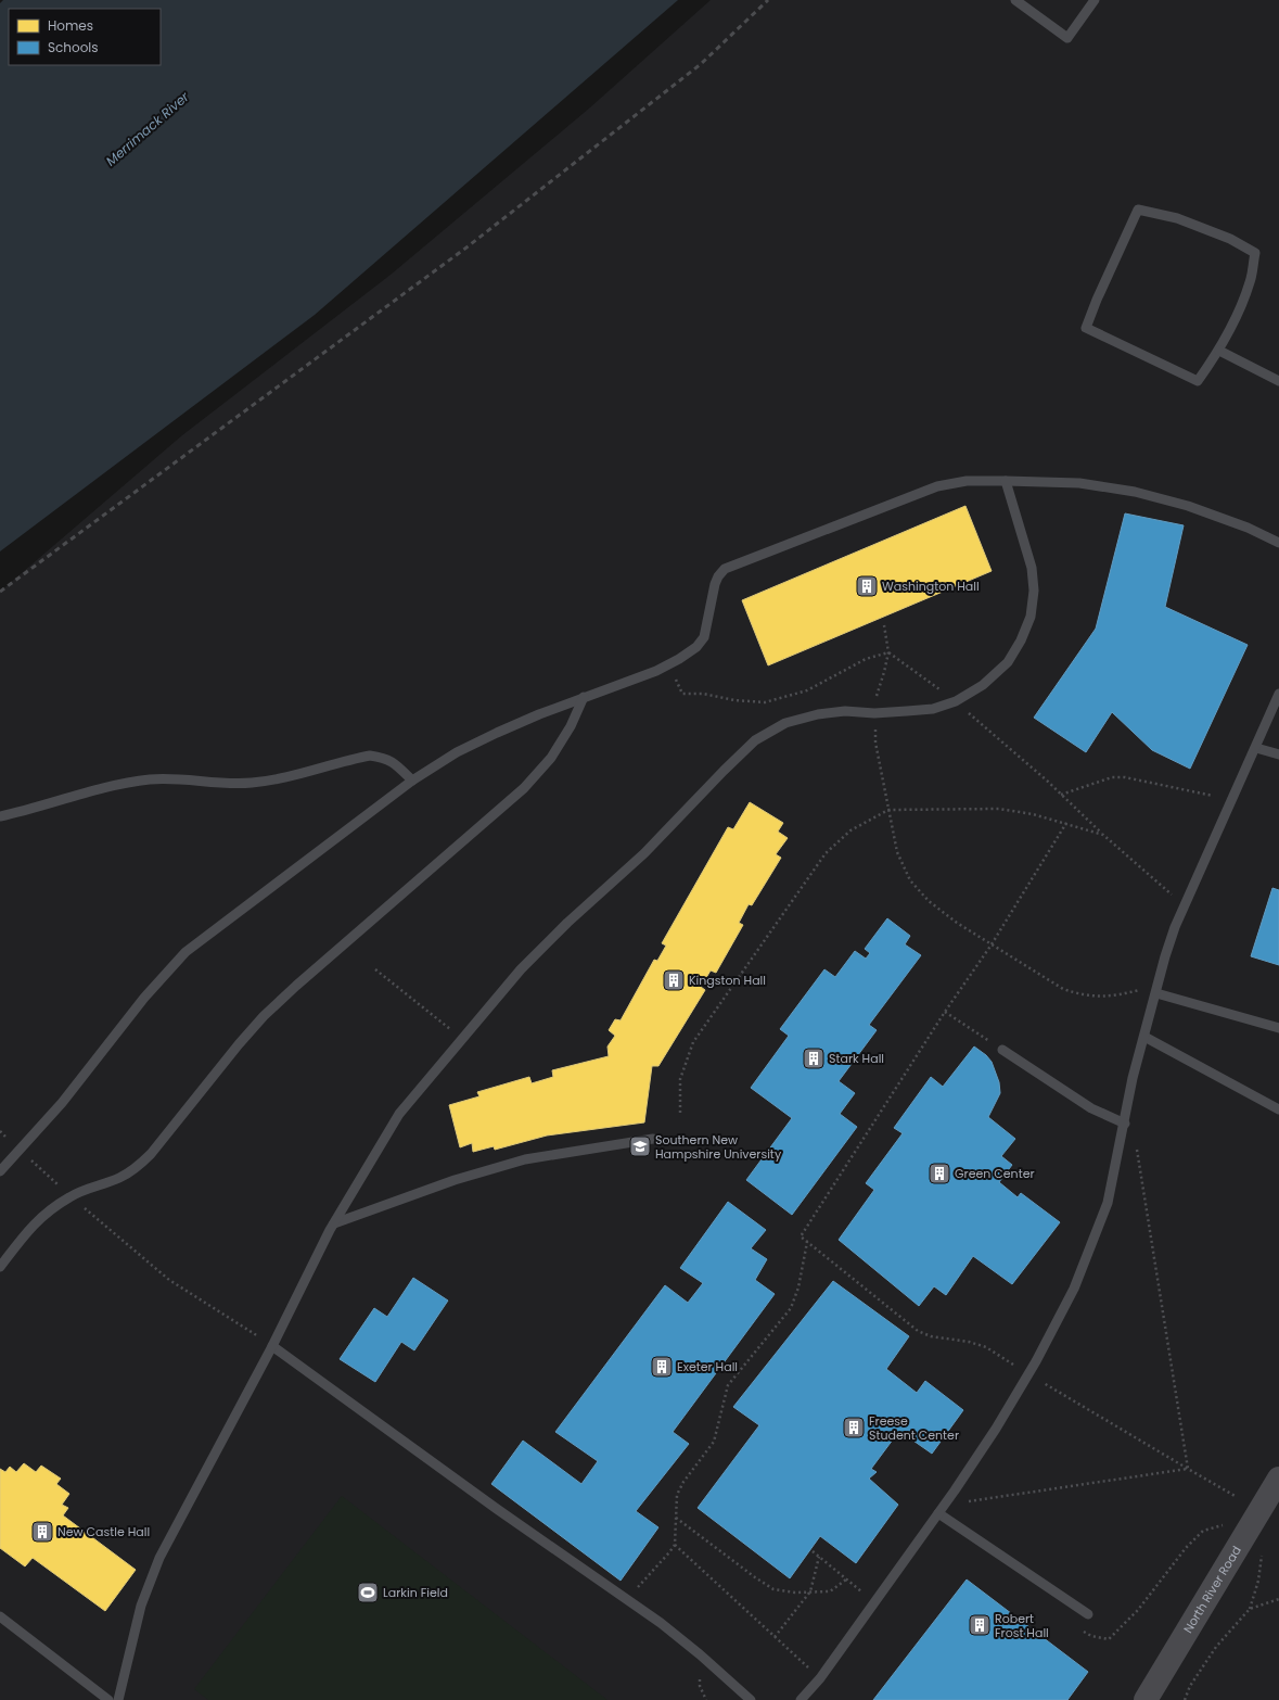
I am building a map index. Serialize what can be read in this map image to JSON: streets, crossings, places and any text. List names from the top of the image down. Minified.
{"streets":{"street":["North River Road"]},"water":["Merrimack River"],"places":{"building":["Washington Hall","Kingston Hall","Stark Hall","Green Center","Exeter Hall","Freese Student Center","New Castle Hall","Robert Frost Hall"],"school or university":["Southern New Hampshire University"],"sports":["Larkin Field"]},"legend":["Homes","Schools"]}
